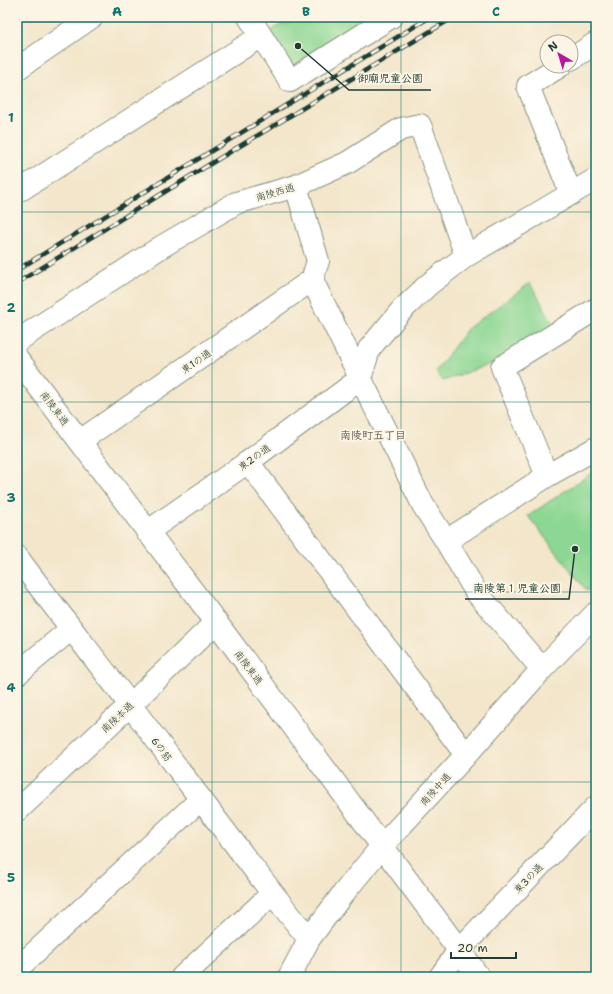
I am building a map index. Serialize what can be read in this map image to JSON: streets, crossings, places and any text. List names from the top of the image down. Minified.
{"streets":{"street":["南陵西通","東1の通","南陵東通","東2の通","南陵本通","6の筋","南陵中通","東3の通"]},"crossings":[["東1の通","南陵東通"],["南陵東通","東2の通"],["南陵東通","南陵本通"],["南陵東通","南陵中通"],["南陵東通","東3の通"],["南陵本通","6の筋"],["6の筋","南陵中通"]],"districts":["南陵町五丁目"],"places":["御廟児童公園","南陵第１児童公園"],"scale_bar":"20 m","north":"top left","grid":{"columns":["A","B","C"],"rows":["1","2","3","4","5"]}}
